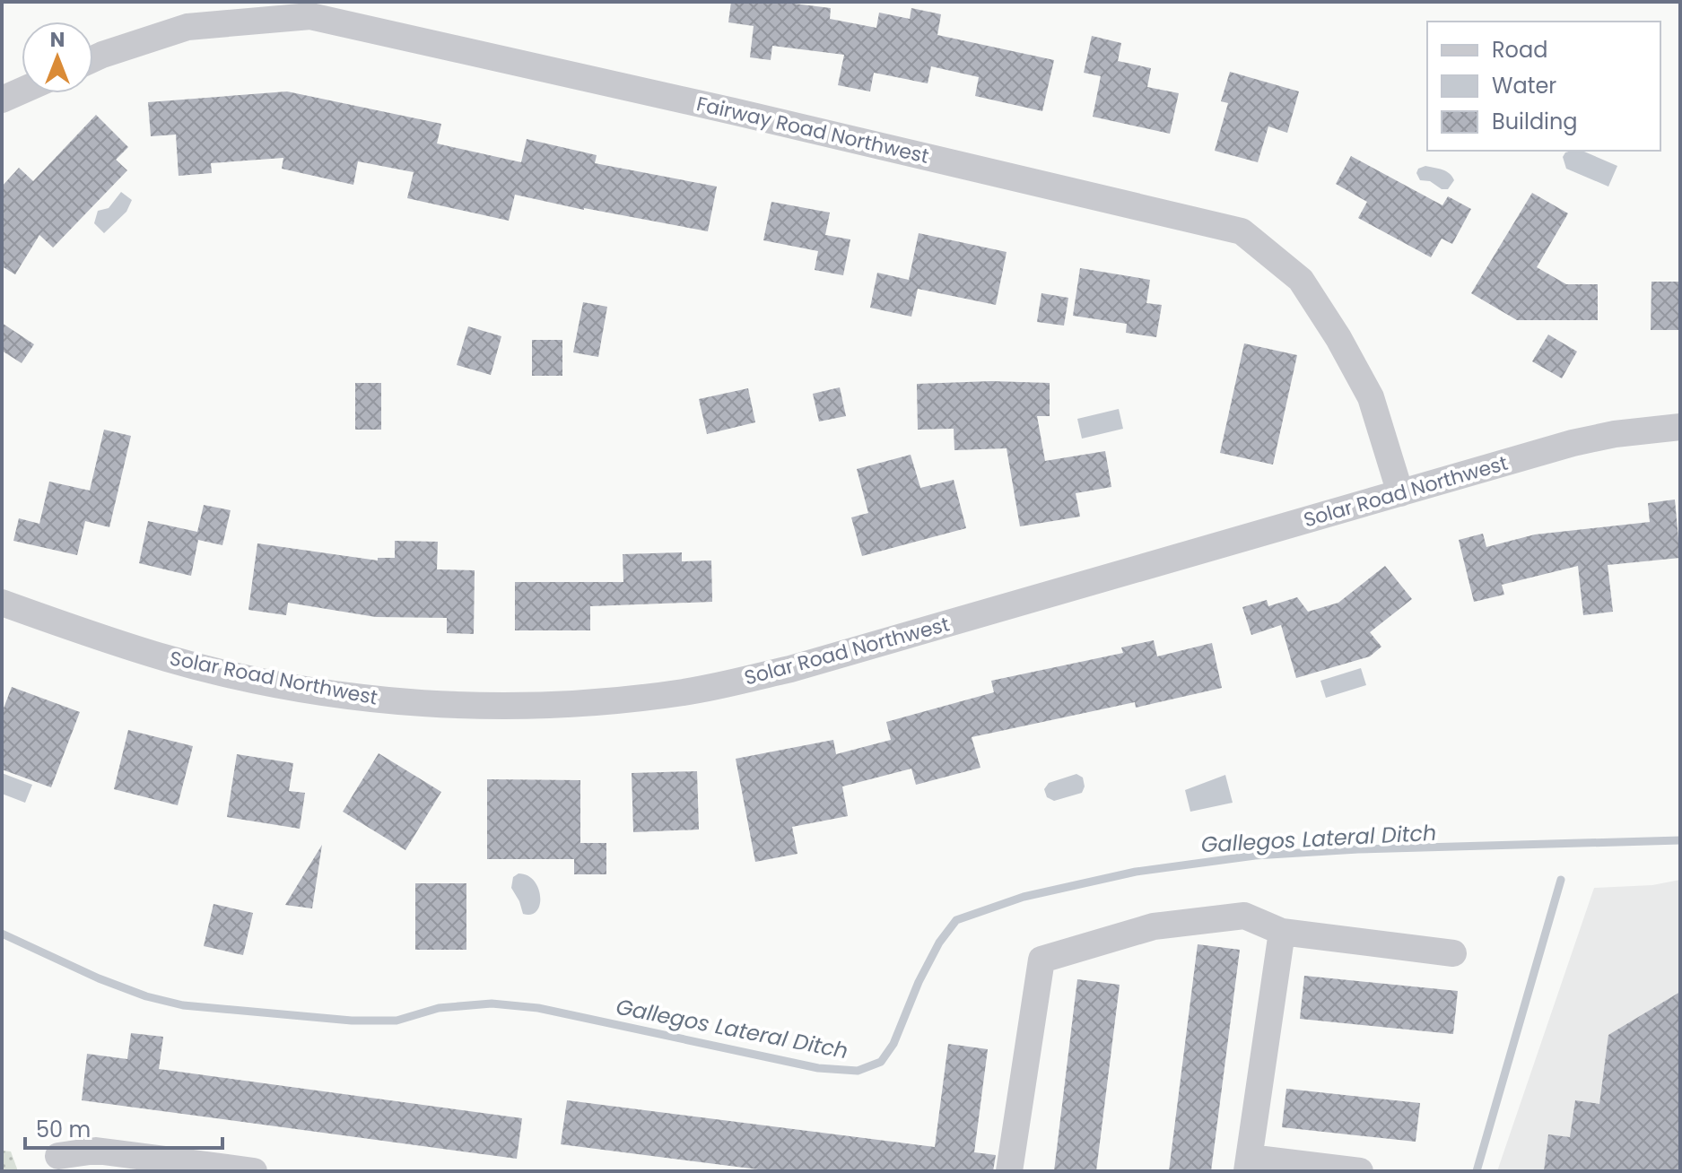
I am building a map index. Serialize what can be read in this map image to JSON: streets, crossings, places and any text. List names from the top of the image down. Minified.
{"streets":{"street":["Fairway Road Northwest","Solar Road Northwest"]},"crossings":[["Fairway Road Northwest","Solar Road Northwest"]],"water":["Gallegos Lateral Ditch"],"legend":["Road","Water","Building"],"scale_bar":"50 m","north":"top"}
